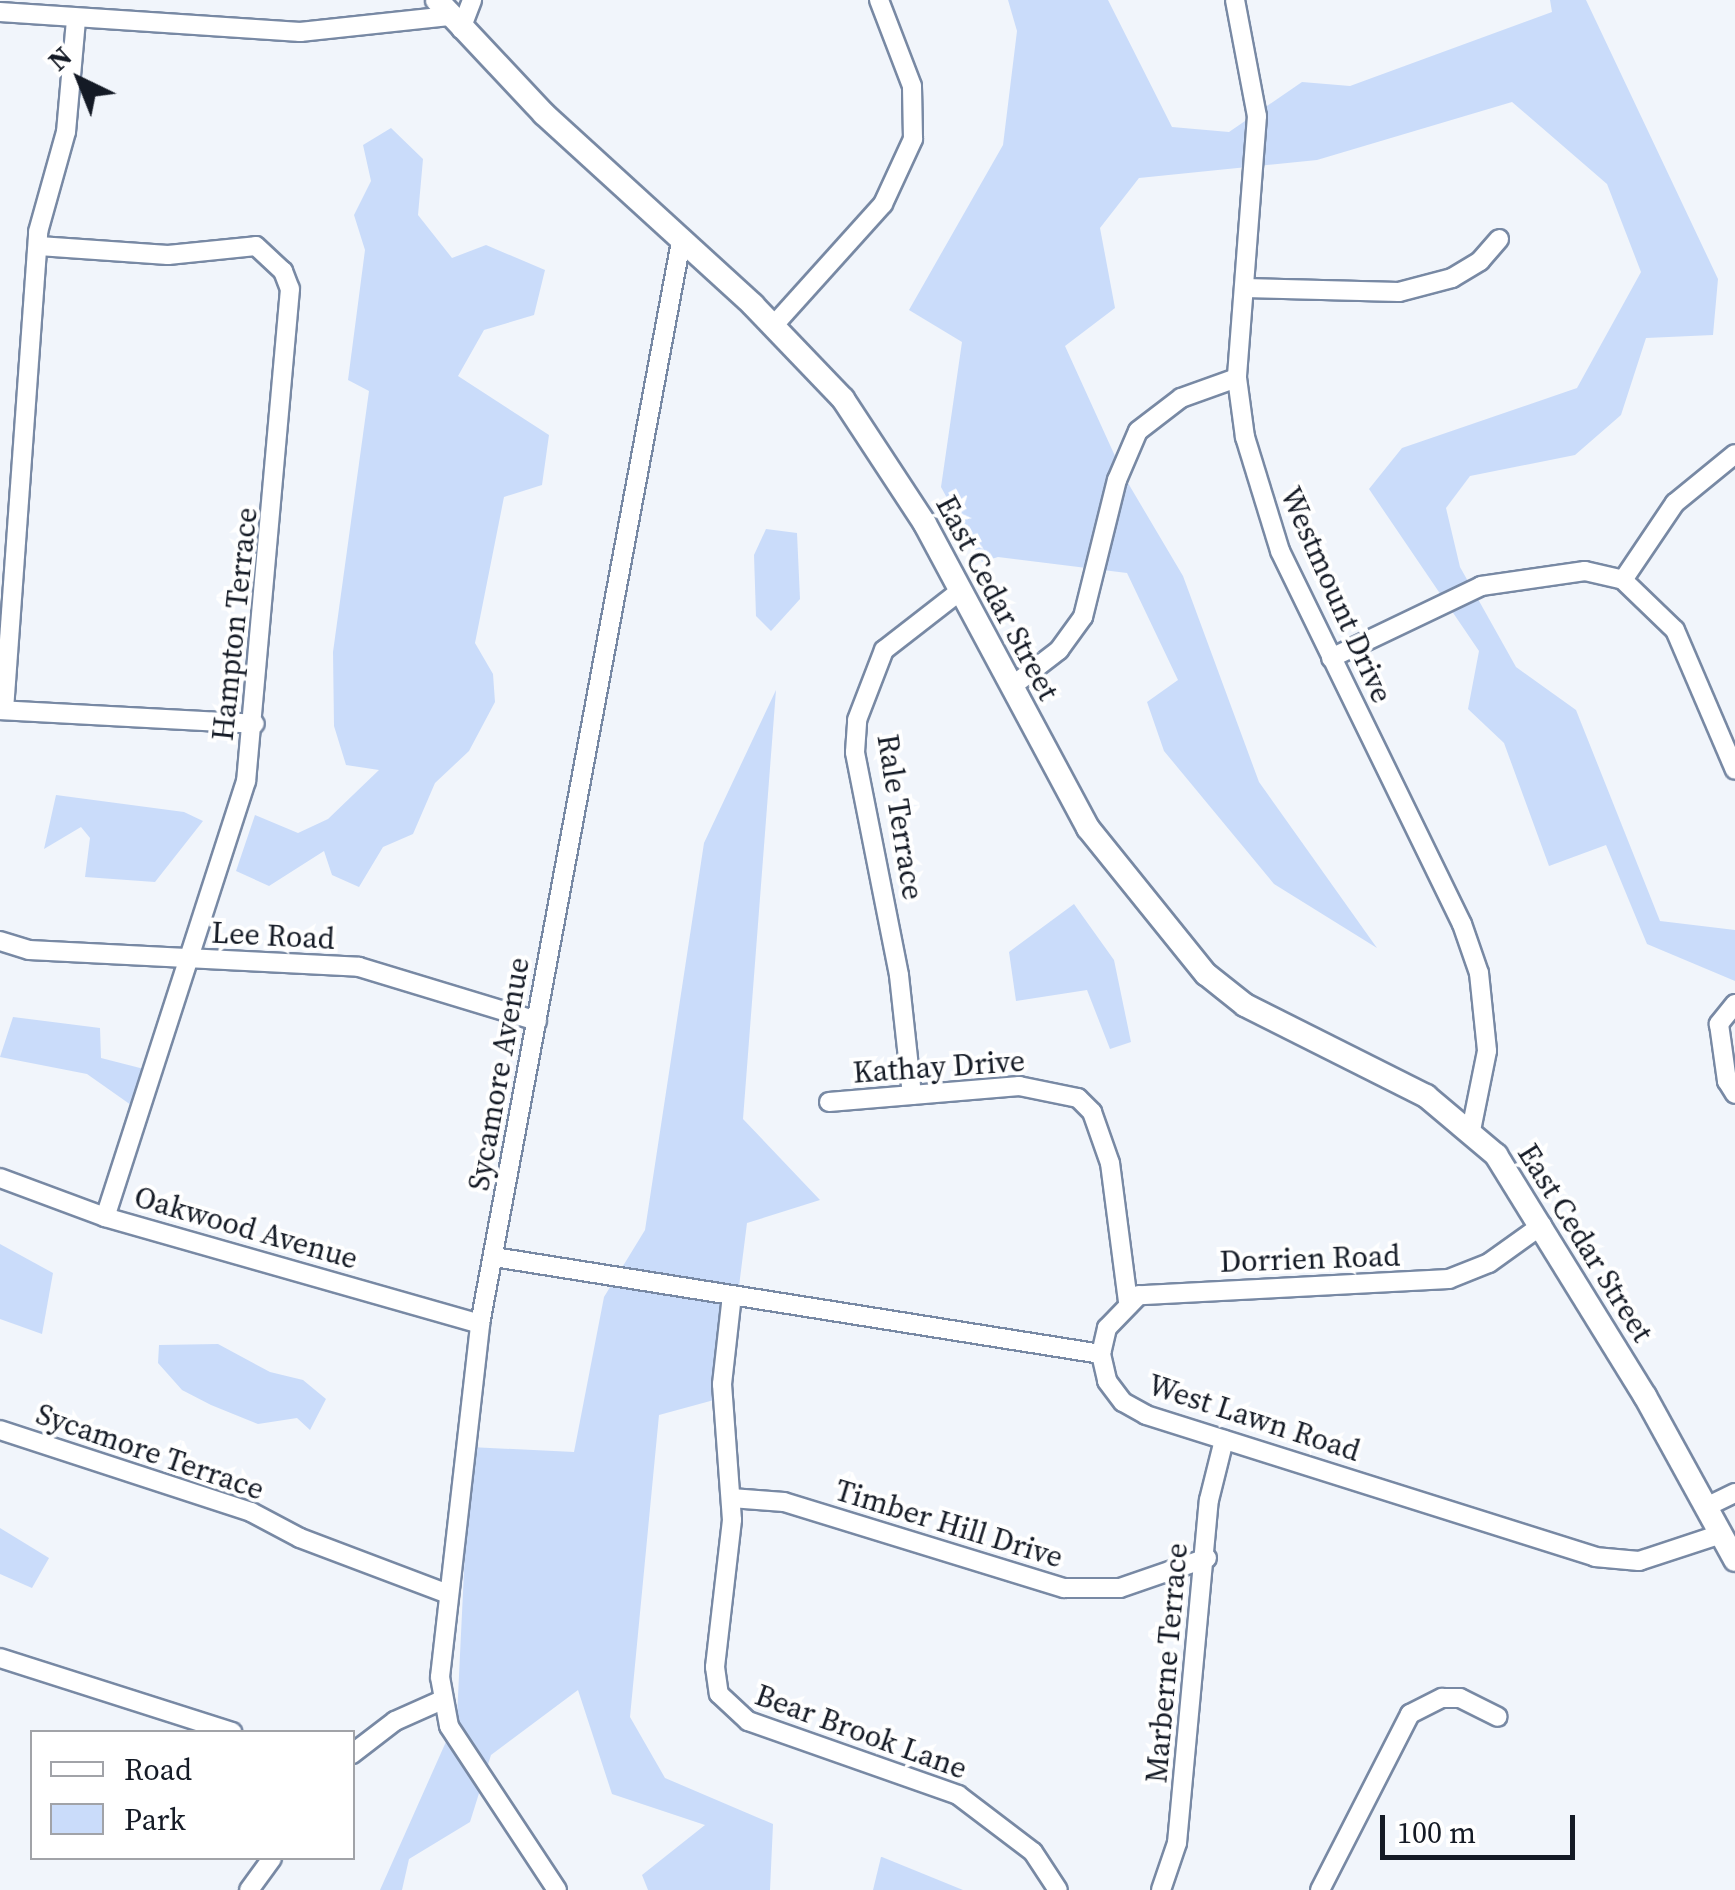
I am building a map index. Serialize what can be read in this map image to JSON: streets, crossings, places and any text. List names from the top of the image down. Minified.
{"streets":{"main road":["East Cedar Street"],"street":["Westmount Drive","Hampton Terrace","Rale Terrace","Lee Road","Kathay Drive","Sycamore Avenue","Oakwood Avenue","Dorrien Road","West Lawn Road","Sycamore Terrace","Timber Hill Drive","Marberne Terrace","Bear Brook Lane"]},"crossings":[["Westmount Drive","East Cedar Street"],["East Cedar Street","Rale Terrace"],["East Cedar Street","Sycamore Avenue"],["East Cedar Street","Dorrien Road"],["East Cedar Street","West Lawn Road"],["Hampton Terrace","Lee Road"],["Hampton Terrace","Oakwood Avenue"],["Rale Terrace","Kathay Drive"],["Lee Road","Sycamore Avenue"],["Kathay Drive","Dorrien Road"],["Sycamore Avenue","Oakwood Avenue"],["Sycamore Avenue","Sycamore Terrace"],["West Lawn Road","Marberne Terrace"],["Timber Hill Drive","Marberne Terrace"],["Timber Hill Drive","Bear Brook Lane"]],"legend":["Road","Park"],"scale_bar":"100 m","north":"top left"}
